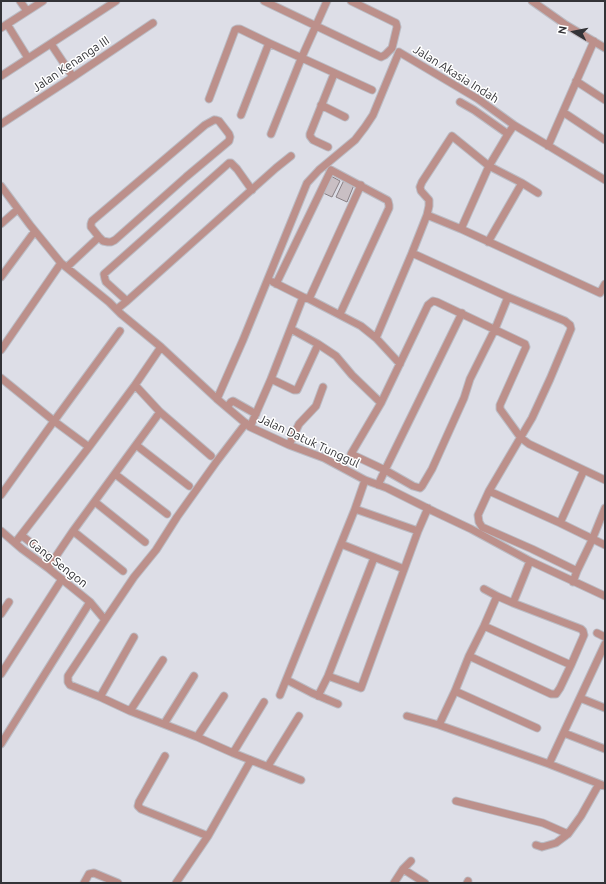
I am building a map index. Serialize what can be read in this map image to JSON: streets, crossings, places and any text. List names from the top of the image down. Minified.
{"streets":{"street":["Jalan Kenanga III","Jalan Akasia Indah","Jalan Datuk Tunggul","Gang Sengon"]},"crossings":[["Jalan Akasia Indah","Jalan Datuk Tunggul"]],"north":"left"}
